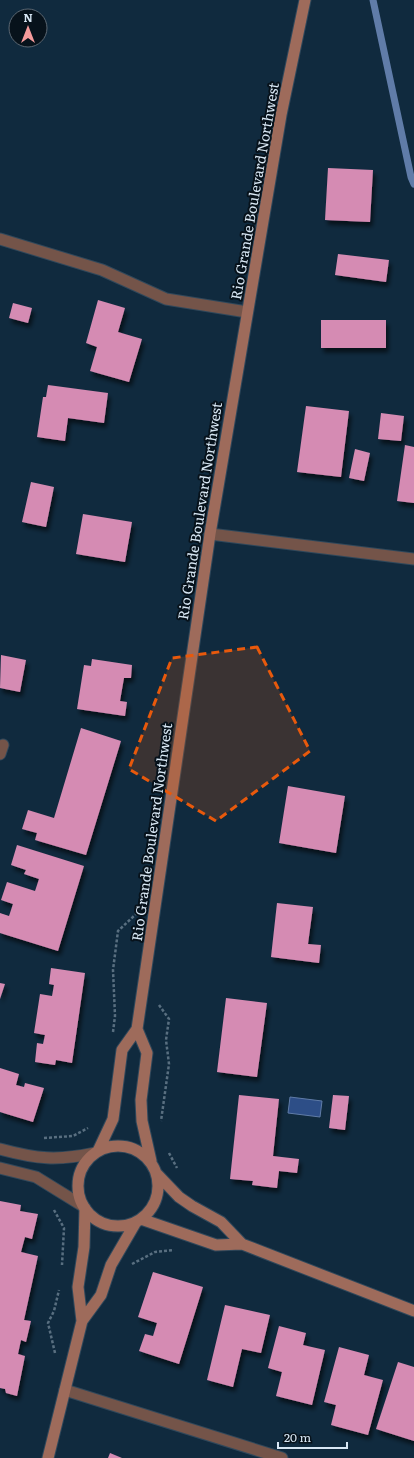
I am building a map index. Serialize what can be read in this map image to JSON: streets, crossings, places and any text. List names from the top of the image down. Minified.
{"streets":{"main road":["Rio Grande Boulevard Northwest"]},"scale_bar":"20 m","north":"top"}
